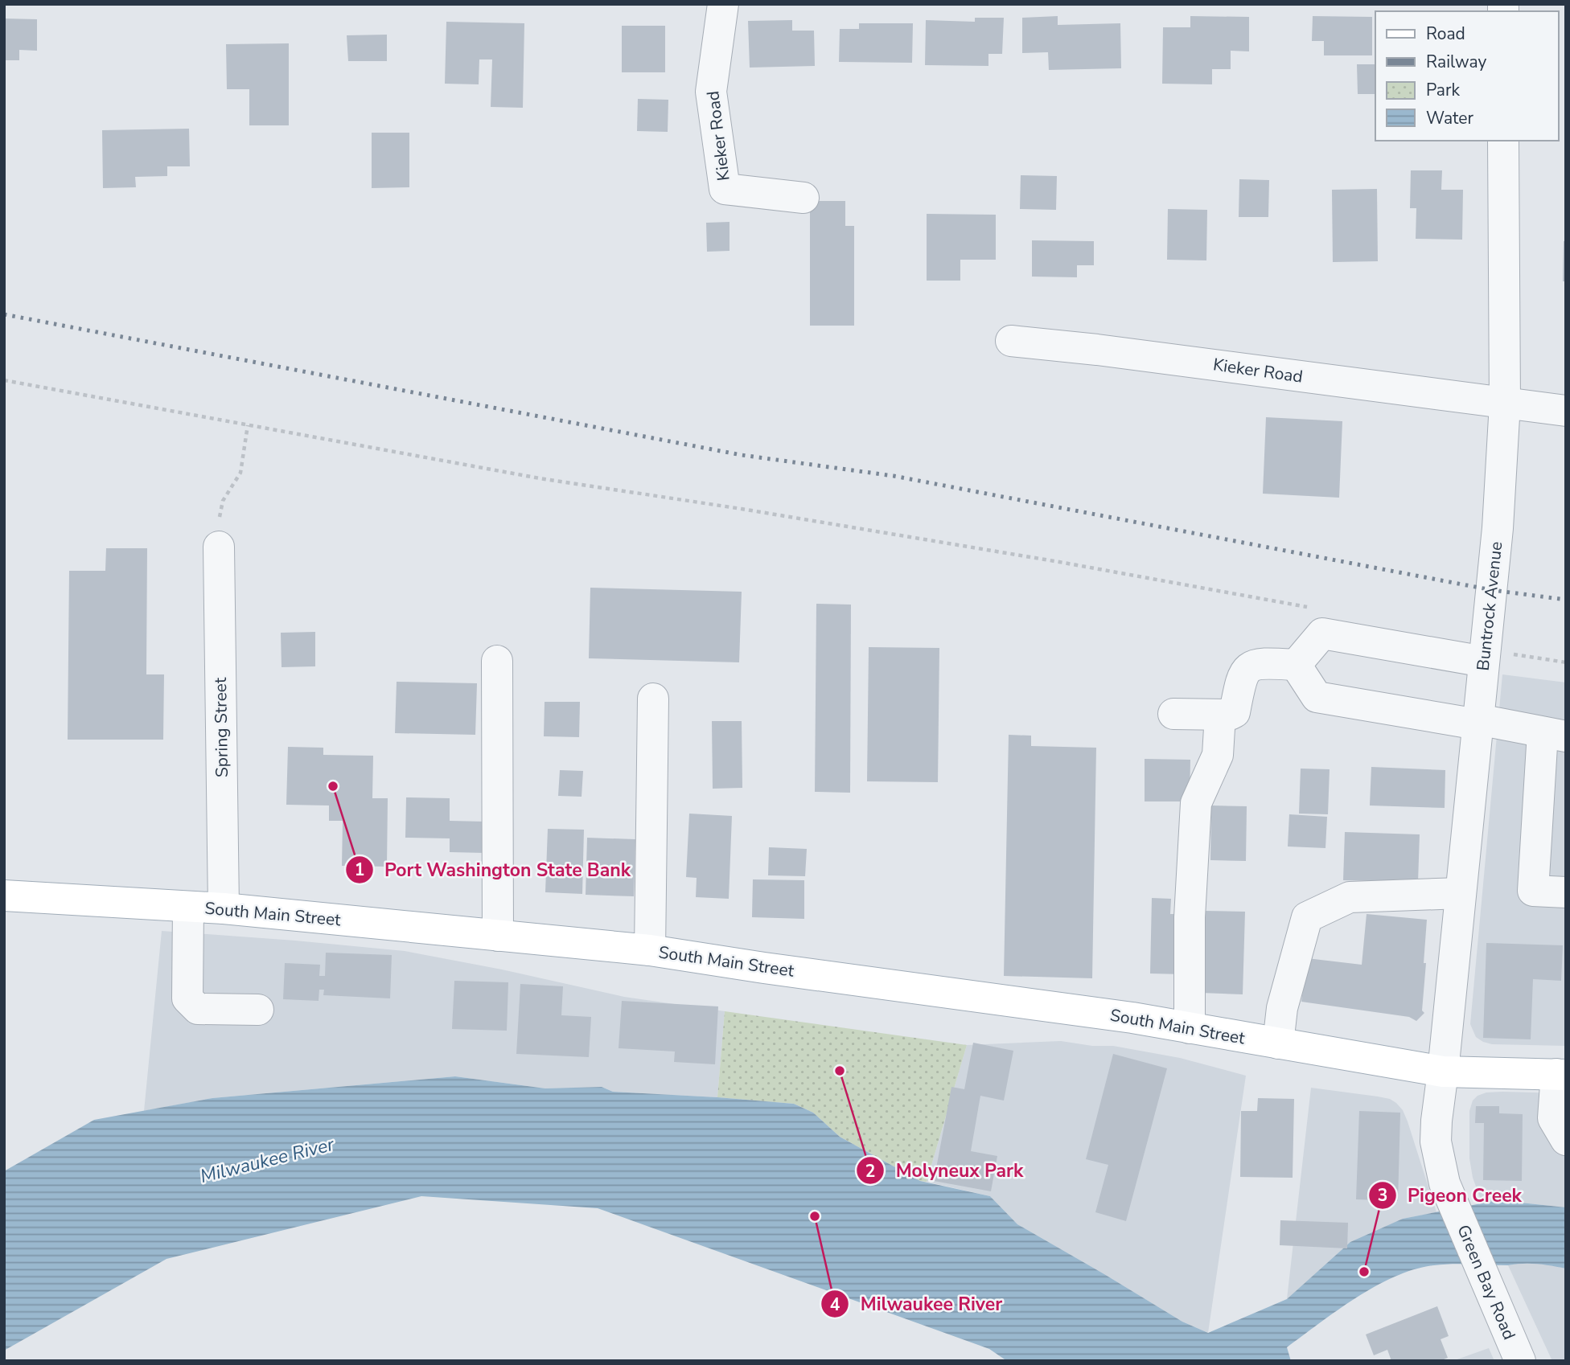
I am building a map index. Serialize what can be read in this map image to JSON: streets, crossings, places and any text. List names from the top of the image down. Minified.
{"streets":{"main road":["South Main Street"],"street":["Kieker Road","Buntrock Avenue","Spring Street","Green Bay Road"]},"crossings":[["Kieker Road","Buntrock Avenue"],["Buntrock Avenue","South Main Street"],["Buntrock Avenue","Green Bay Road"],["Spring Street","South Main Street"],["South Main Street","Green Bay Road"]],"water":["Milwaukee River"],"places":["Port Washington State Bank","Molyneux Park","Milwaukee River","Pigeon Creek"],"legend":["Road","Railway","Park","Water"]}
